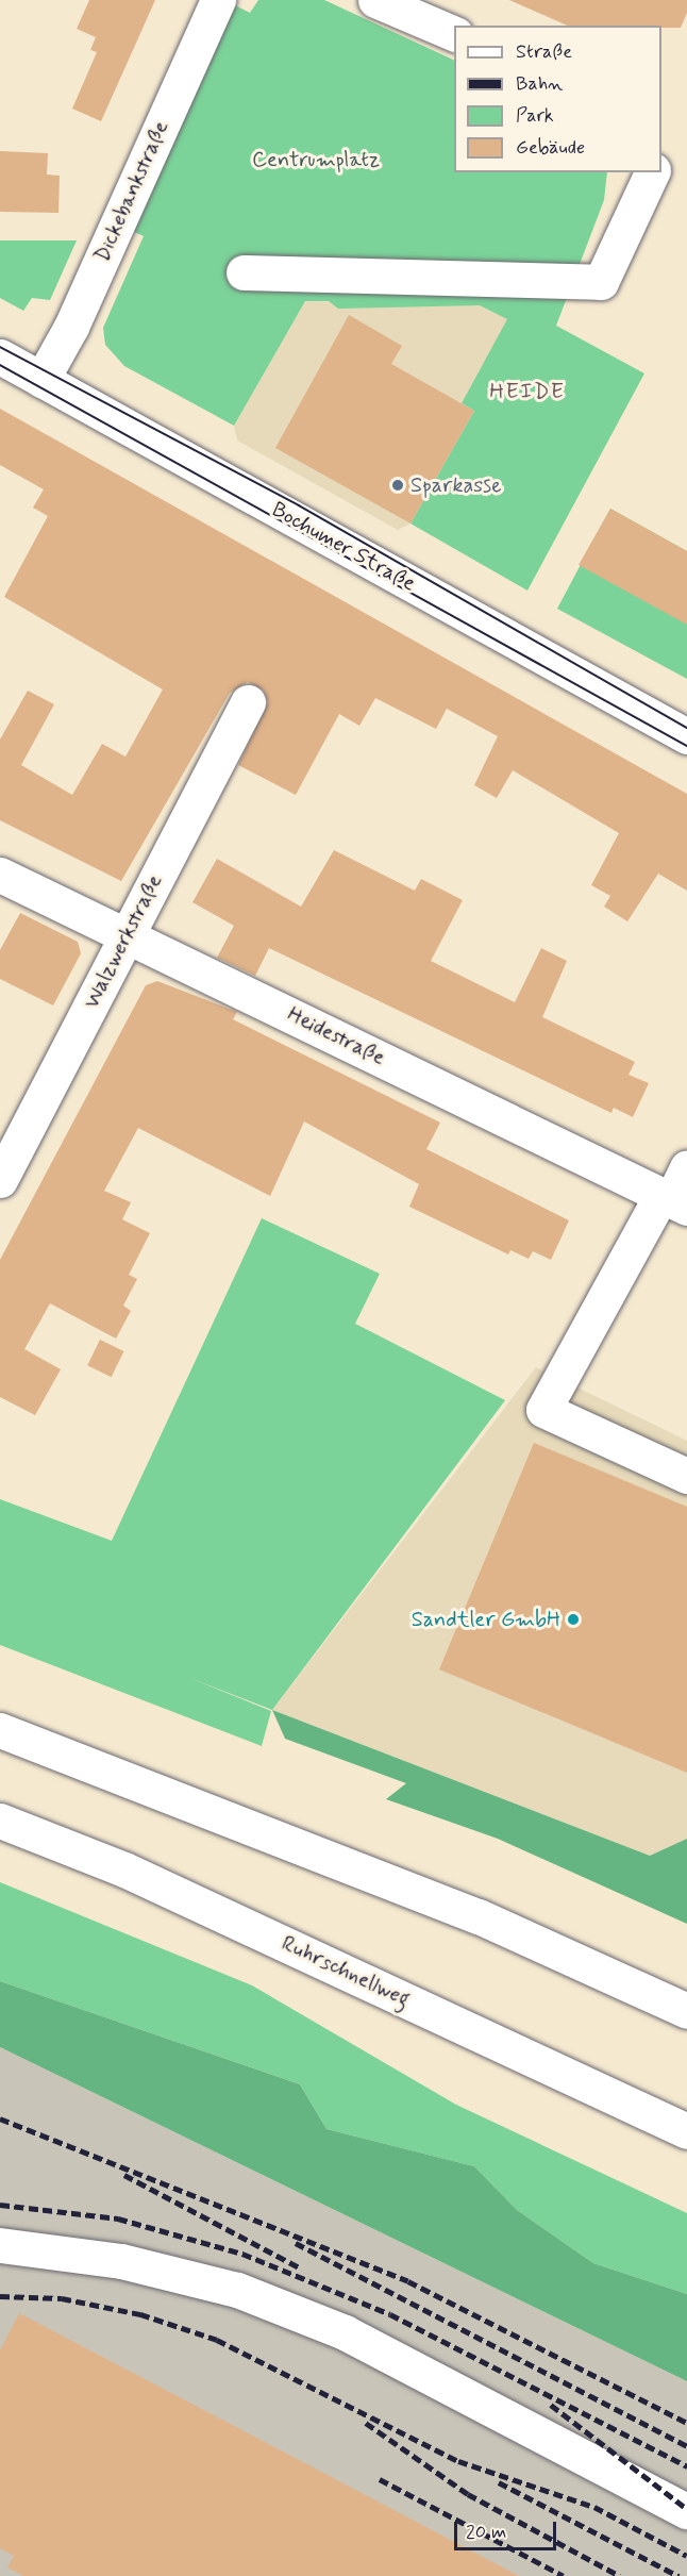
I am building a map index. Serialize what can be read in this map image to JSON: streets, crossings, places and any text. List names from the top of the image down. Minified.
{"streets":{"main road":["Dickebankstraße","Bochumer Straße","Walzwerkstraße","Heidestraße","Ruhrschnellweg"]},"crossings":[["Dickebankstraße","Bochumer Straße"],["Walzwerkstraße","Heidestraße"]],"districts":["HEIDE"],"parks":["Centrumplatz"],"places":["Sparkasse","Sandtler GmbH"],"legend":["Straße","Bahn","Park","Gebäude"],"scale_bar":"20 m"}
